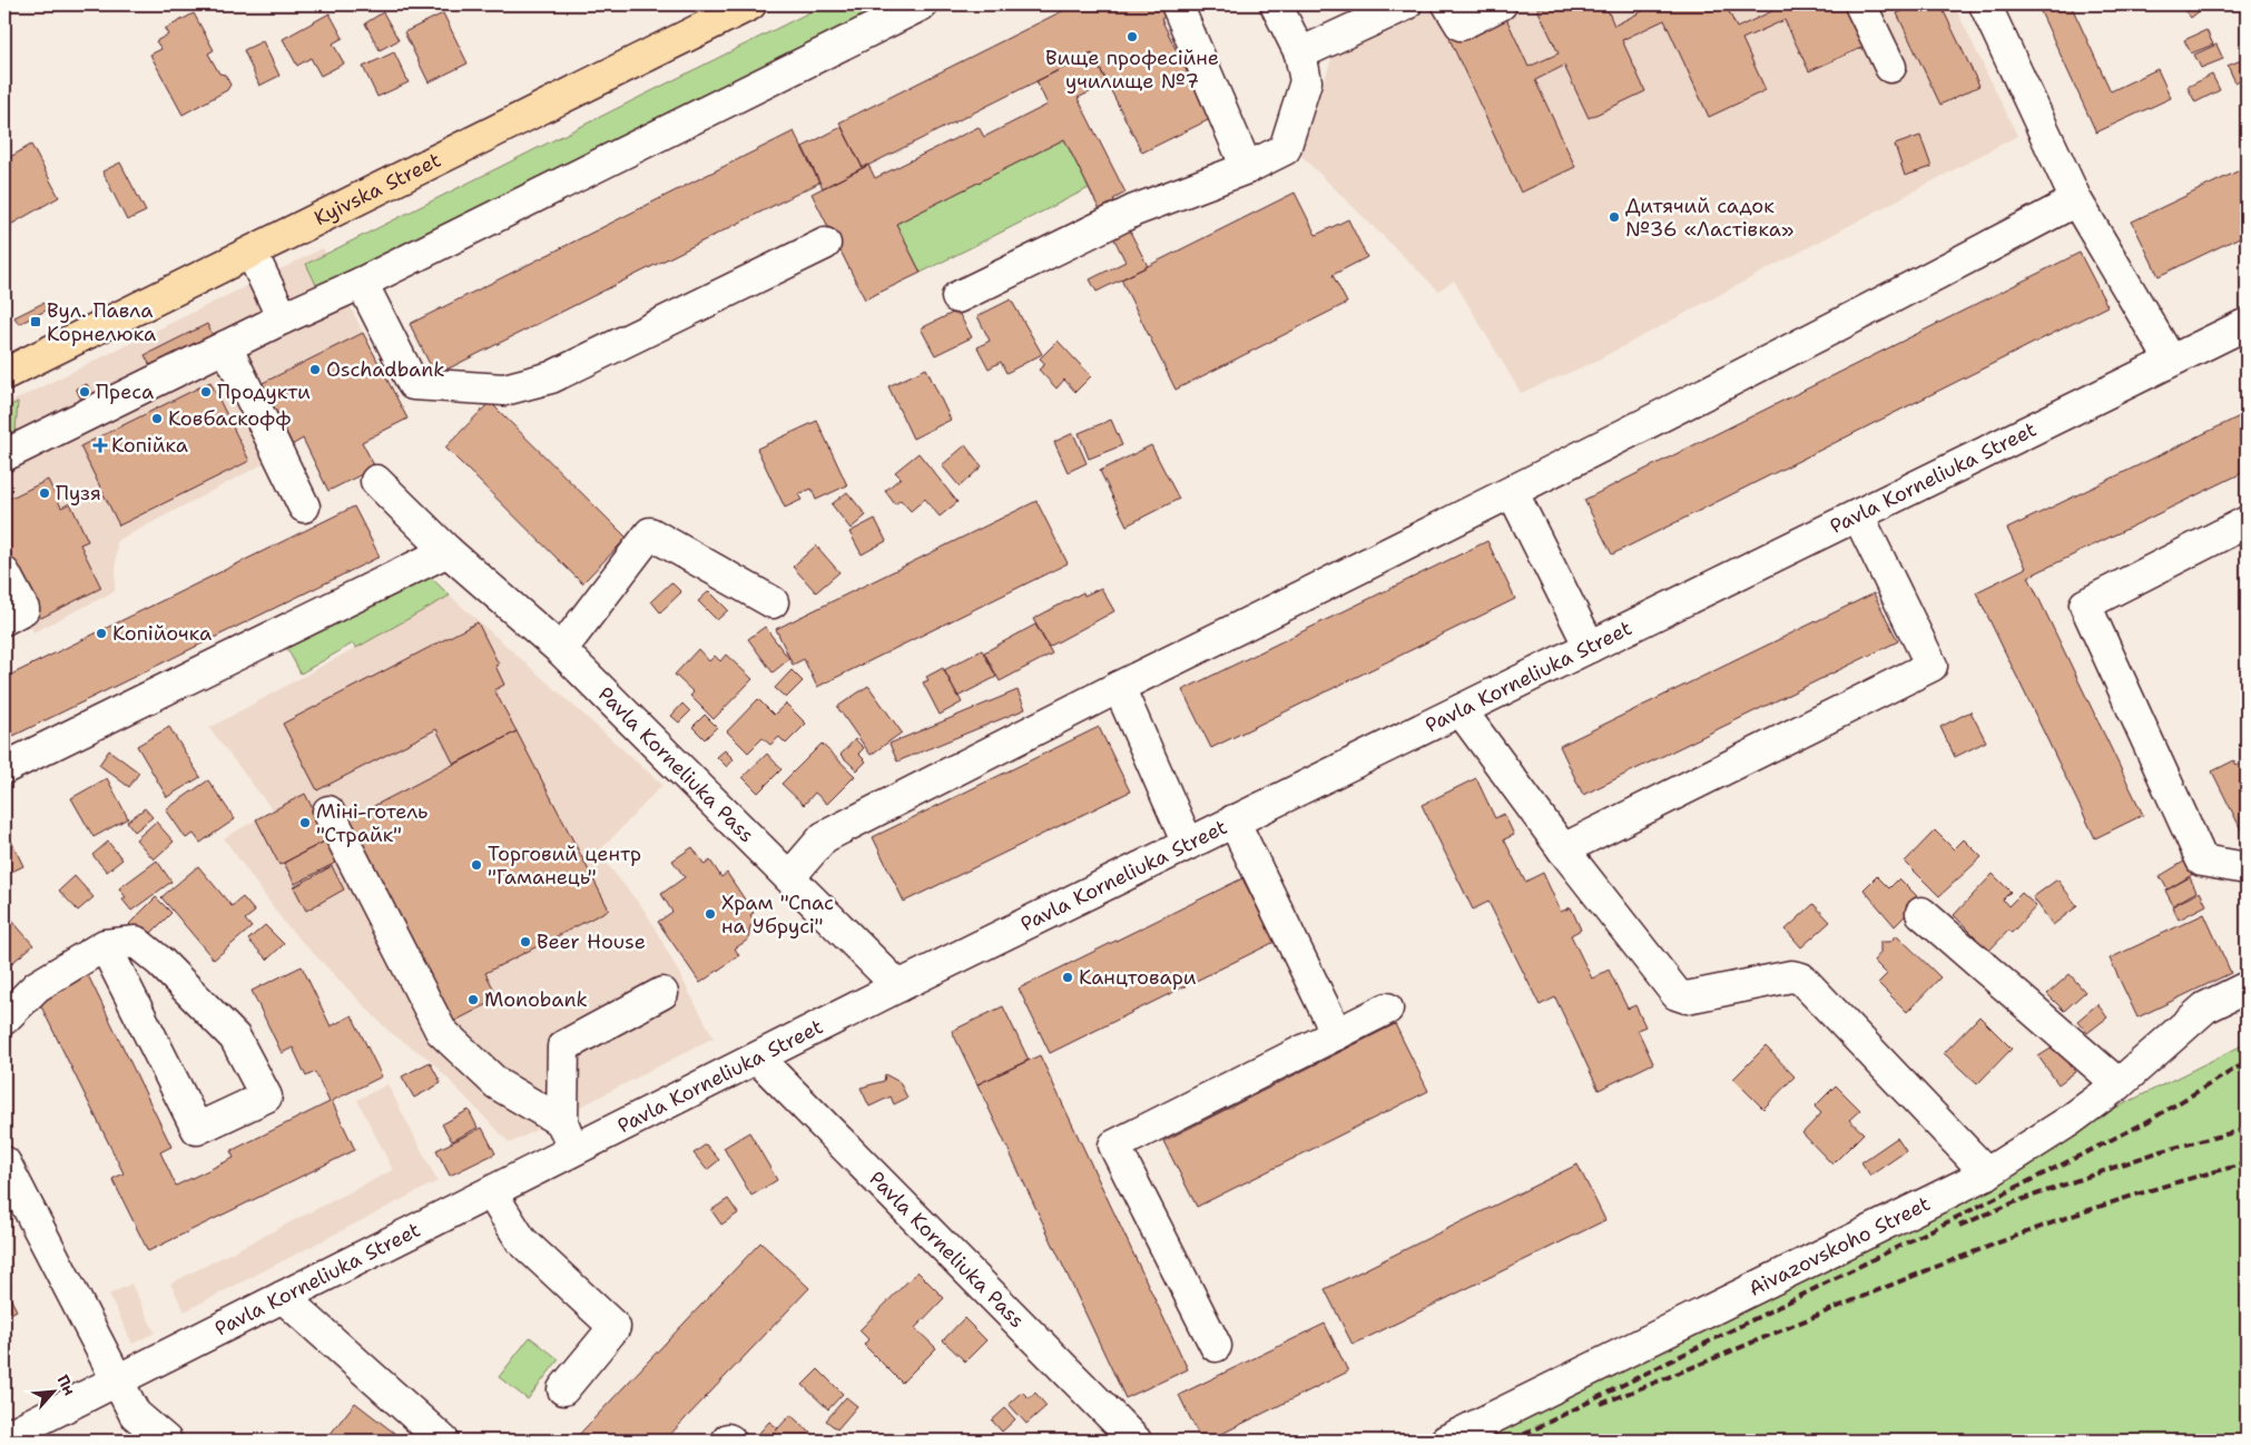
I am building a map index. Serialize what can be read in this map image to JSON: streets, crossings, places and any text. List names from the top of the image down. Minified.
{"streets":{"main road":["Kyivska Street"],"street":["Pavla Korneliuka Street","Pavla Korneliuka Pass","Aivazovskoho Street"]},"crossings":[["Pavla Korneliuka Street","Pavla Korneliuka Pass"]],"places":{"other":["Вище професійне училище №7","Дитячий садок №36 «Ластівка»","Oschadbank","Преса","Продукти","Ковбаскофф","Пузя","Копійочка","Міні-готель \"Страйк\"","Торговий центр \"Гаманець\"","Храм \"Спас на Убрусі\"","Beer House","Канцтовари","Monobank"],"transit":["Вул. Павла Корнелюка"],"health":["Копійка"]},"north":"top right"}
